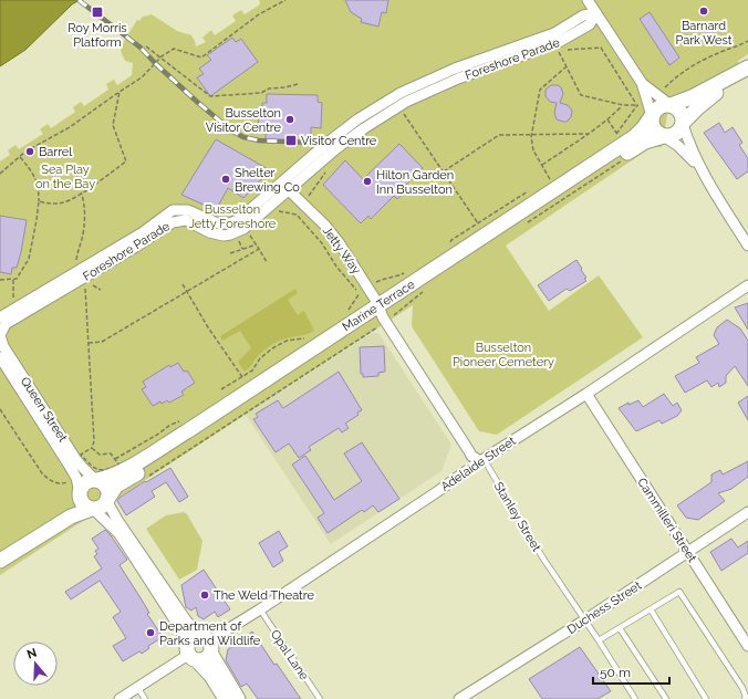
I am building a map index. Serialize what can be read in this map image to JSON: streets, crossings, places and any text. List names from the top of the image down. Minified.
{"streets":{"street":["Foreshore Parade","Jetty Way","Marine Terrace","Queen Street","Adelaide Street","Stanley Street","Cammilleri Street","Duchess Street"],"lane":["Opal Lane"]},"crossings":[["Foreshore Parade","Jetty Way"],["Foreshore Parade","Queen Street"],["Jetty Way","Marine Terrace"],["Jetty Way","Stanley Street"],["Marine Terrace","Queen Street"],["Marine Terrace","Stanley Street"],["Adelaide Street","Stanley Street"],["Adelaide Street","Cammilleri Street"],["Adelaide Street","Opal Lane"],["Stanley Street","Duchess Street"],["Cammilleri Street","Duchess Street"]],"parks":["Sea Play on the Bay","Busselton Jetty Foreshore","Busselton Pioneer Cemetery"],"places":{"other":["Barnard Park West","Busselton Visitor Centre","Barrel","Shelter Brewing Co","Hilton Garden Inn Busselton","The Weld Theatre","Department of Parks and Wildlife"],"transit":["Roy Morris Platform","Visitor Centre"]},"scale_bar":"50 m","north":"top"}
